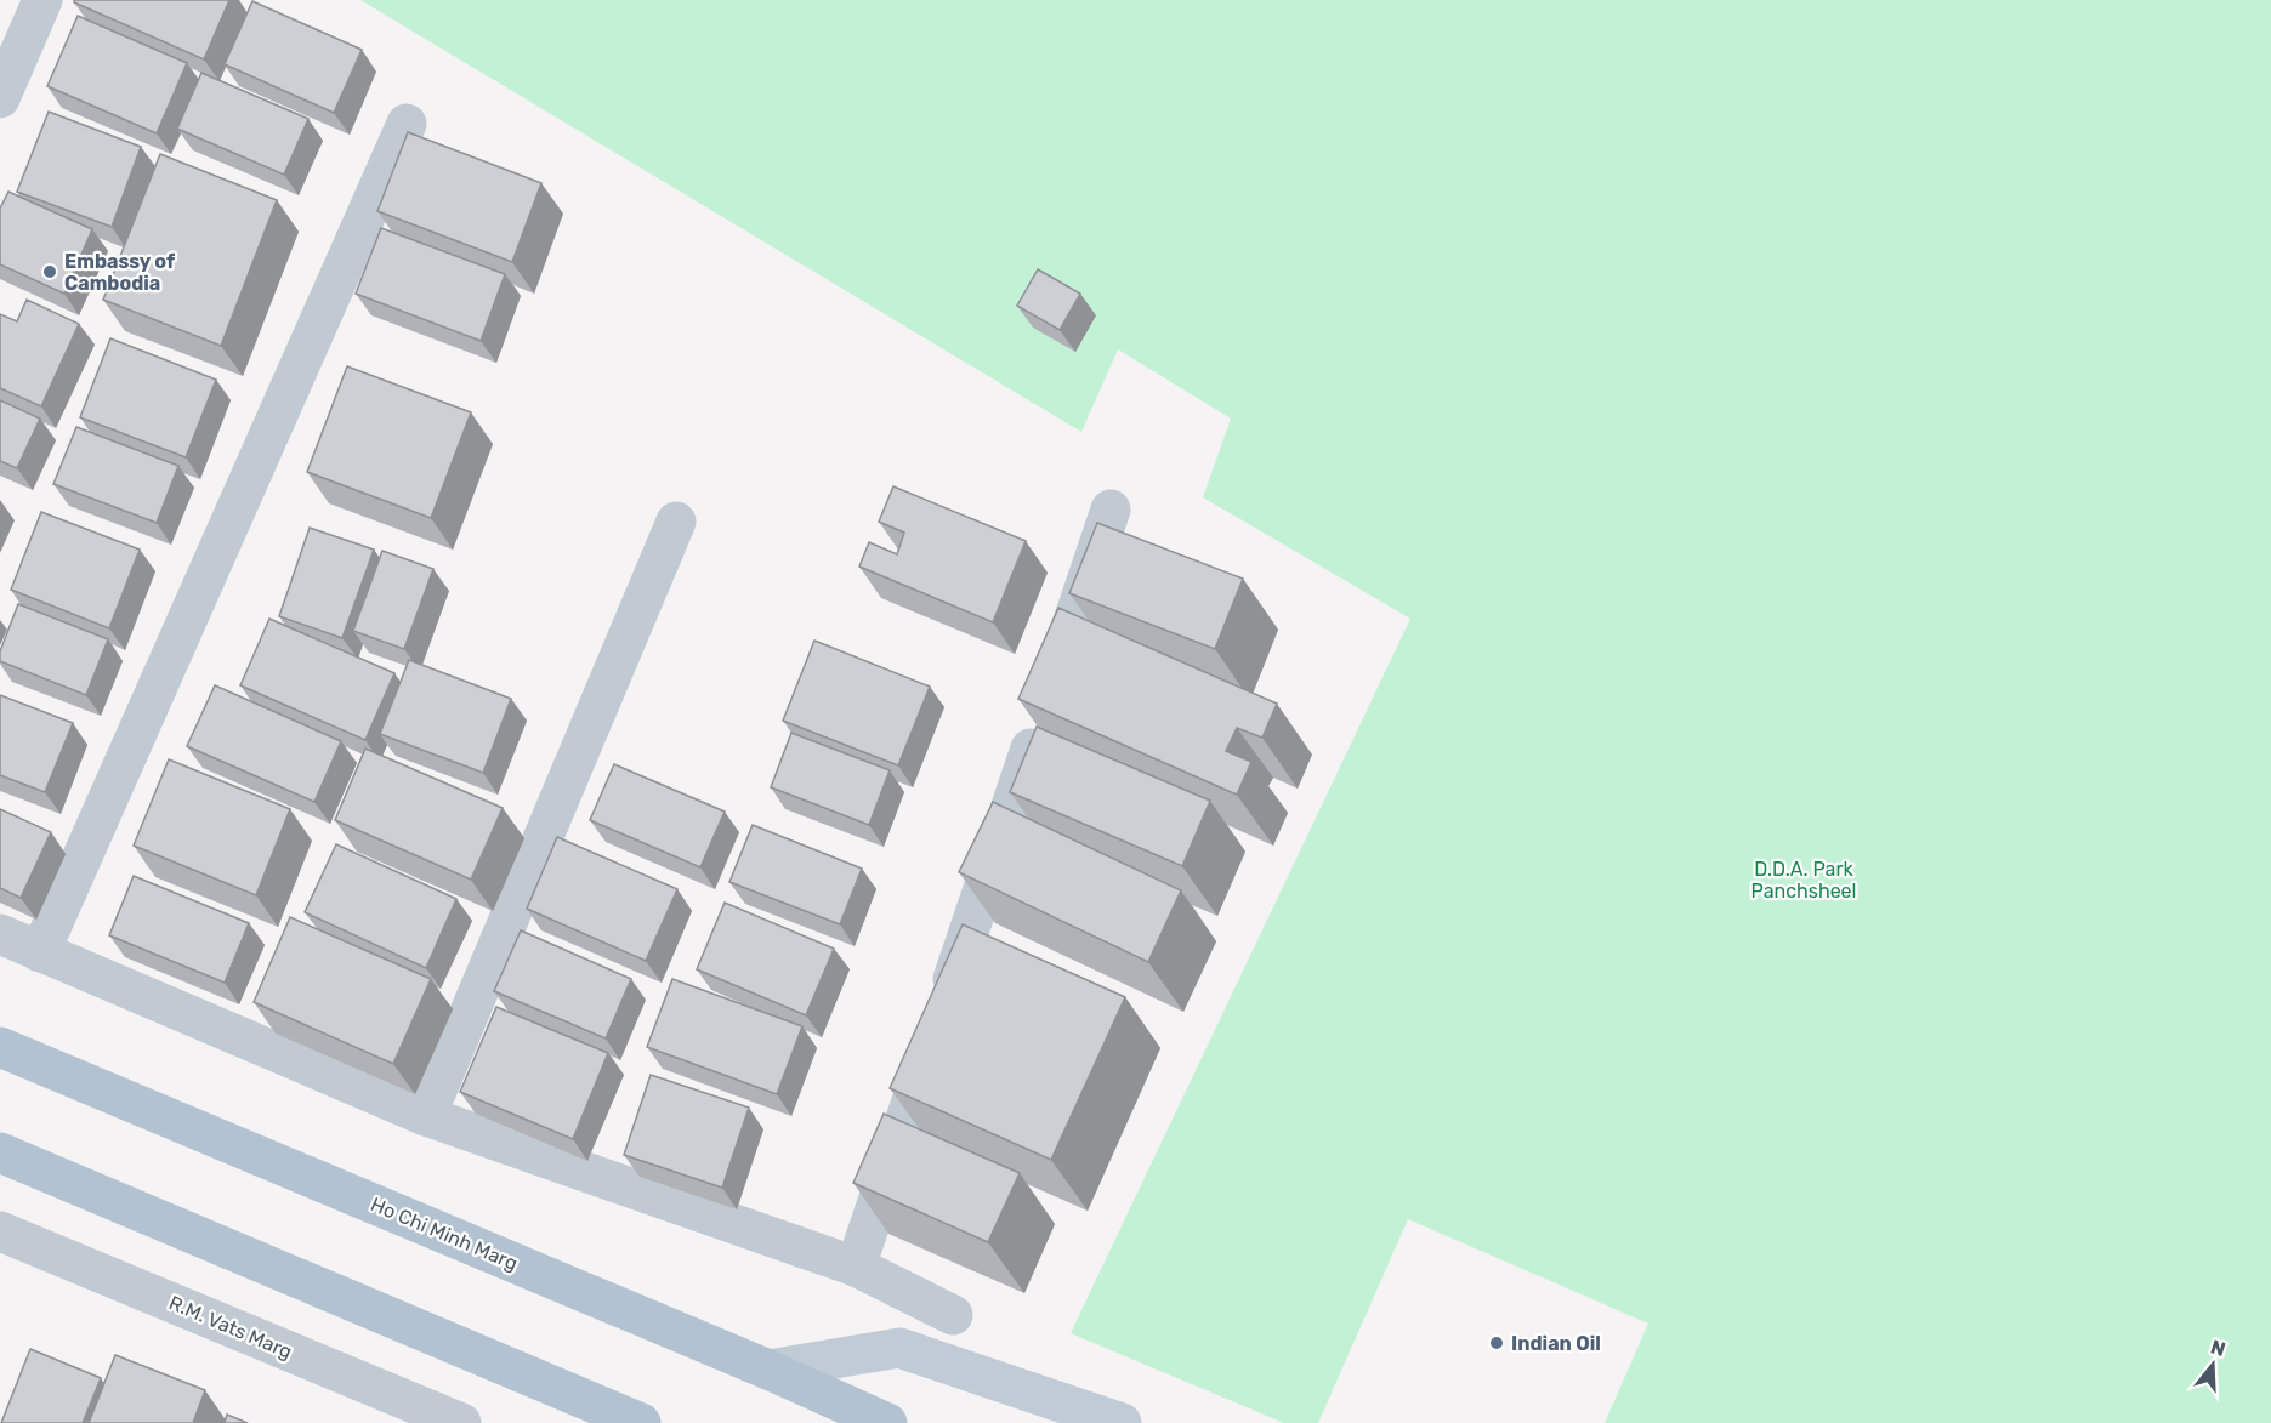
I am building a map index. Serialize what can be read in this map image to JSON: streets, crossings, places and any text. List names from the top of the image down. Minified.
{"streets":{"main road":["Ho Chi Minh Marg"],"street":["R.M. Vats Marg"]},"parks":["D.D.A. Park Panchsheel"],"places":["Embassy of Cambodia","Indian Oil"],"north":"top"}
